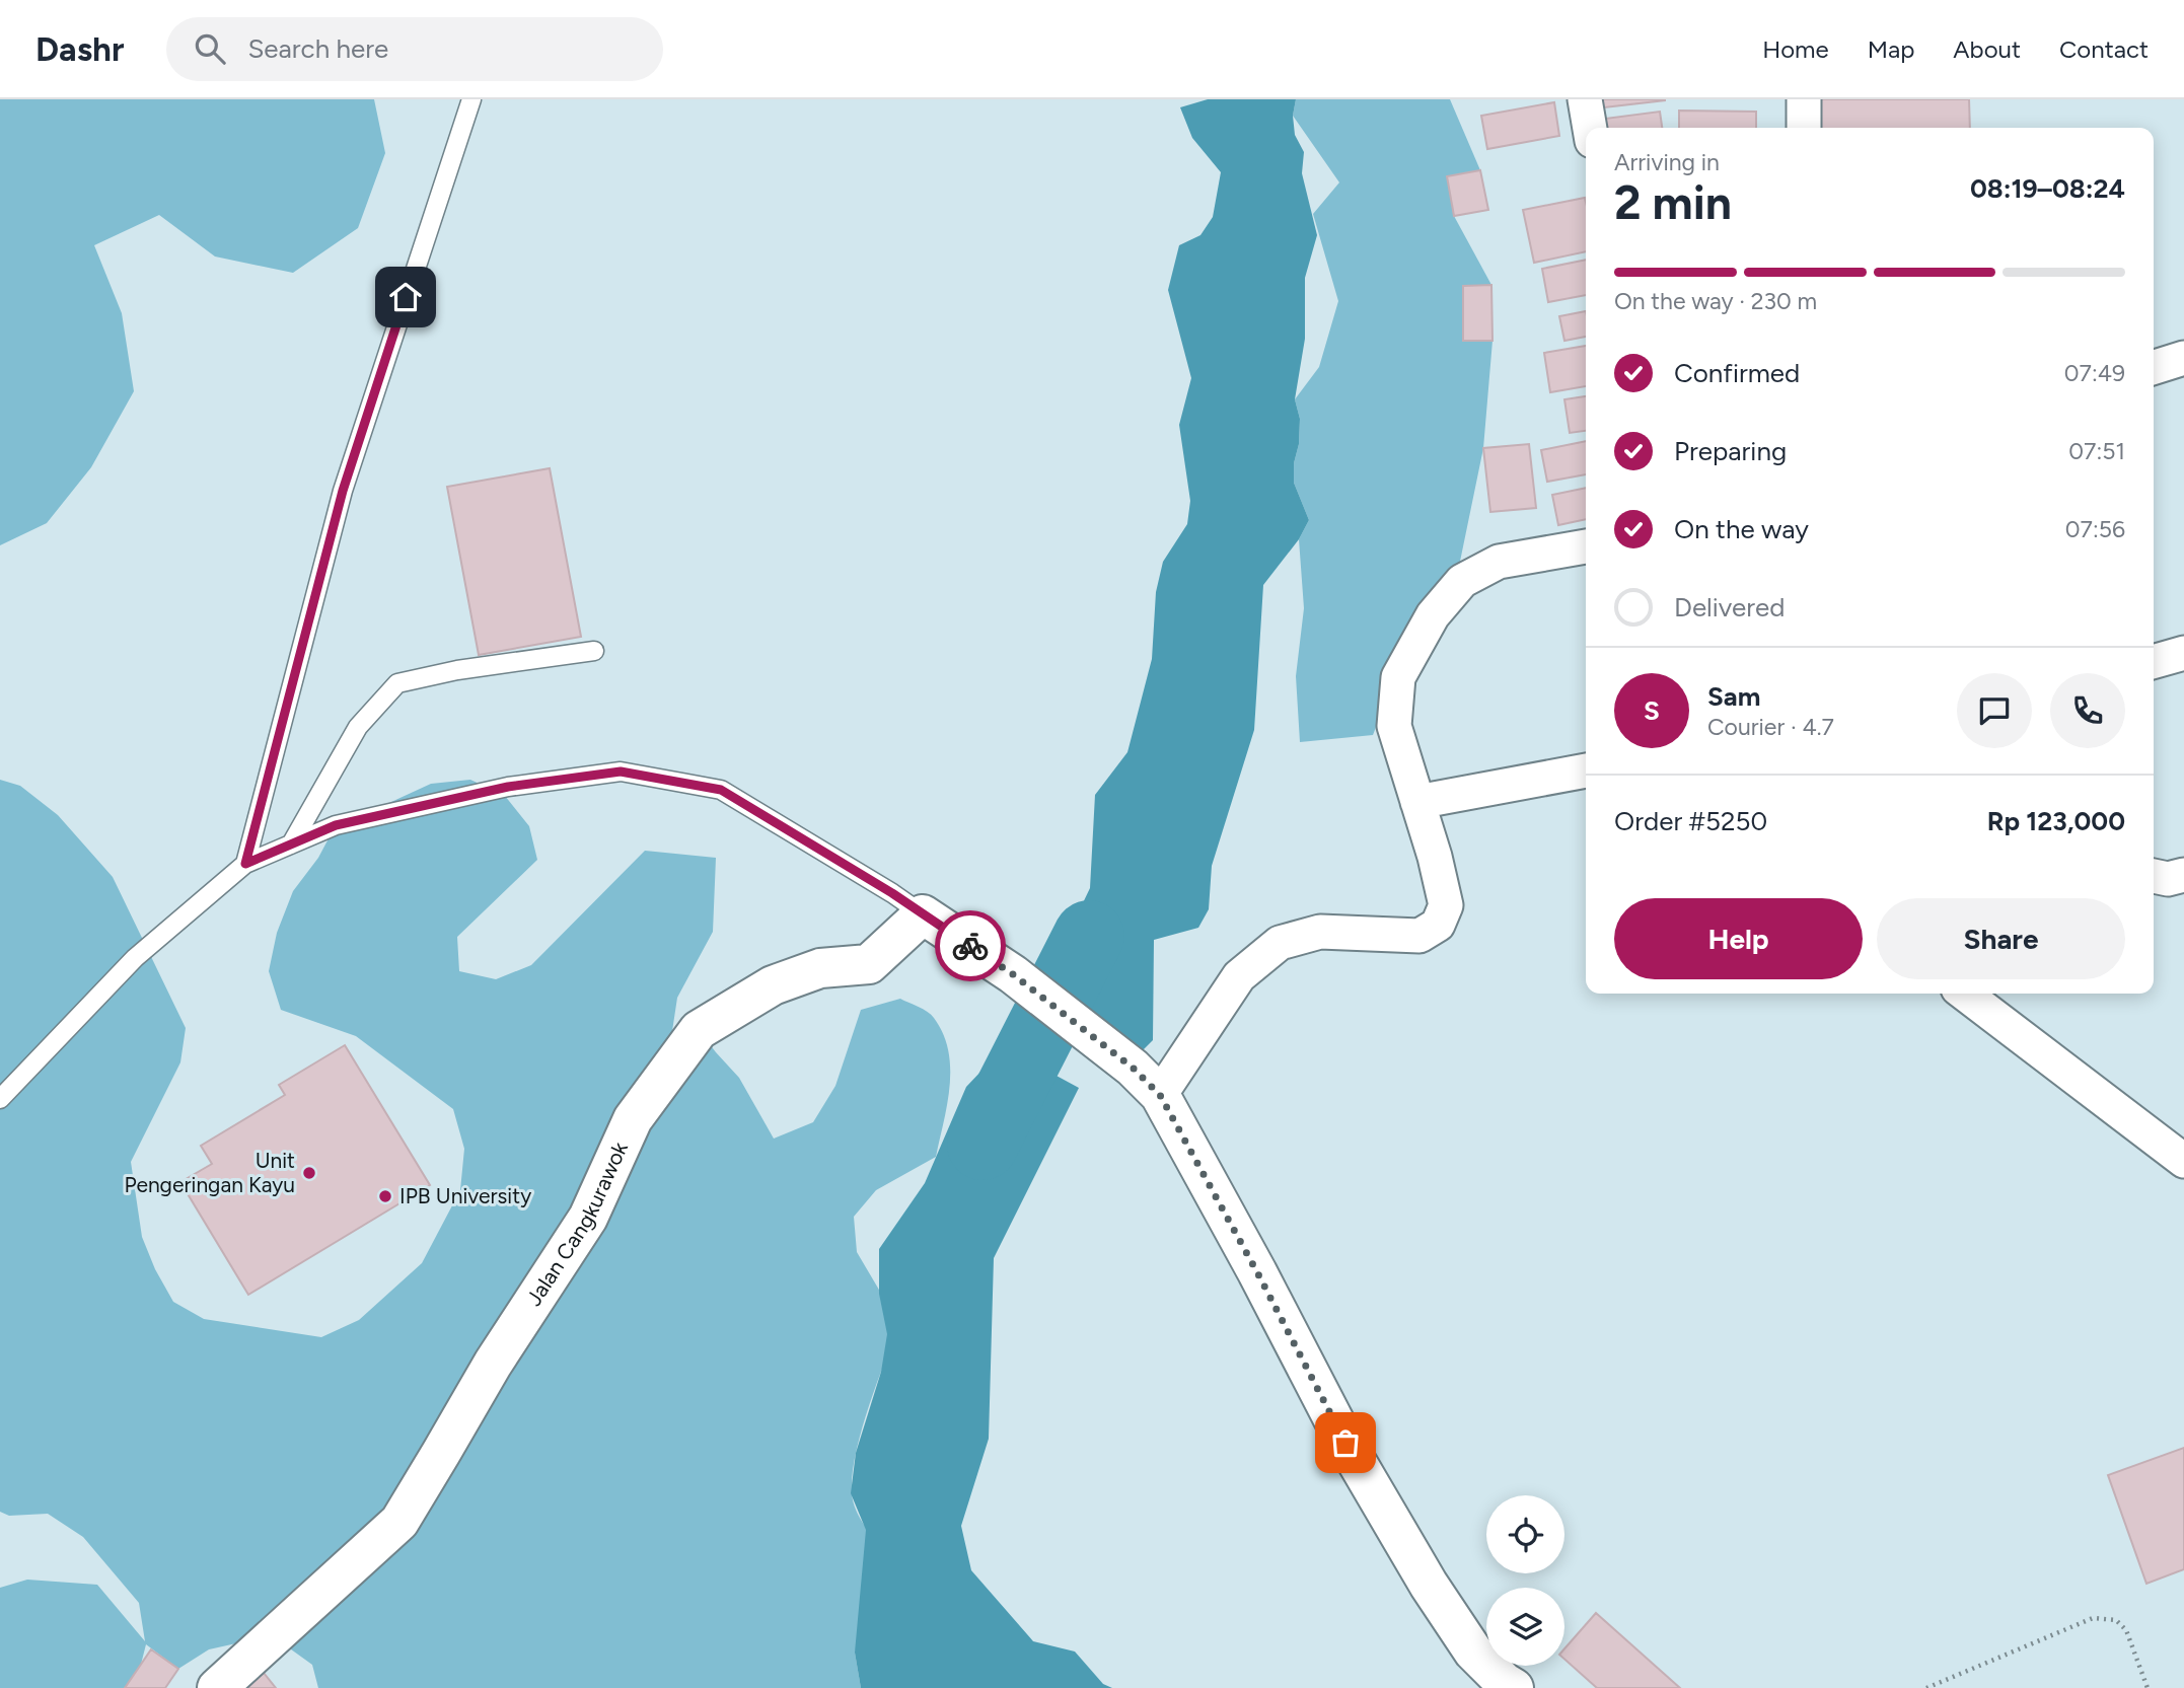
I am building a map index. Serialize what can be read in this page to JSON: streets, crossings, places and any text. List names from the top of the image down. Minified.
{"streets":{"street":["Jalan Cangkurawok"]},"places":["Unit Pengeringan Kayu","IPB University"],"page":{"header":"Dashr","search":"Search here","nav":["Home","Map","About","Contact"],"heading":["2 min","Arriving in","08:19–08:24"],"panel":["Sam","Courier · 4.7","Order #5250","Rp 123,000"],"bar":"On the way · 230 m","list":[["Confirmed","07:49"],["Preparing","07:51"],["On the way","07:56"],"Delivered"],"round":"S","buttons":["Help","Share"]}}
